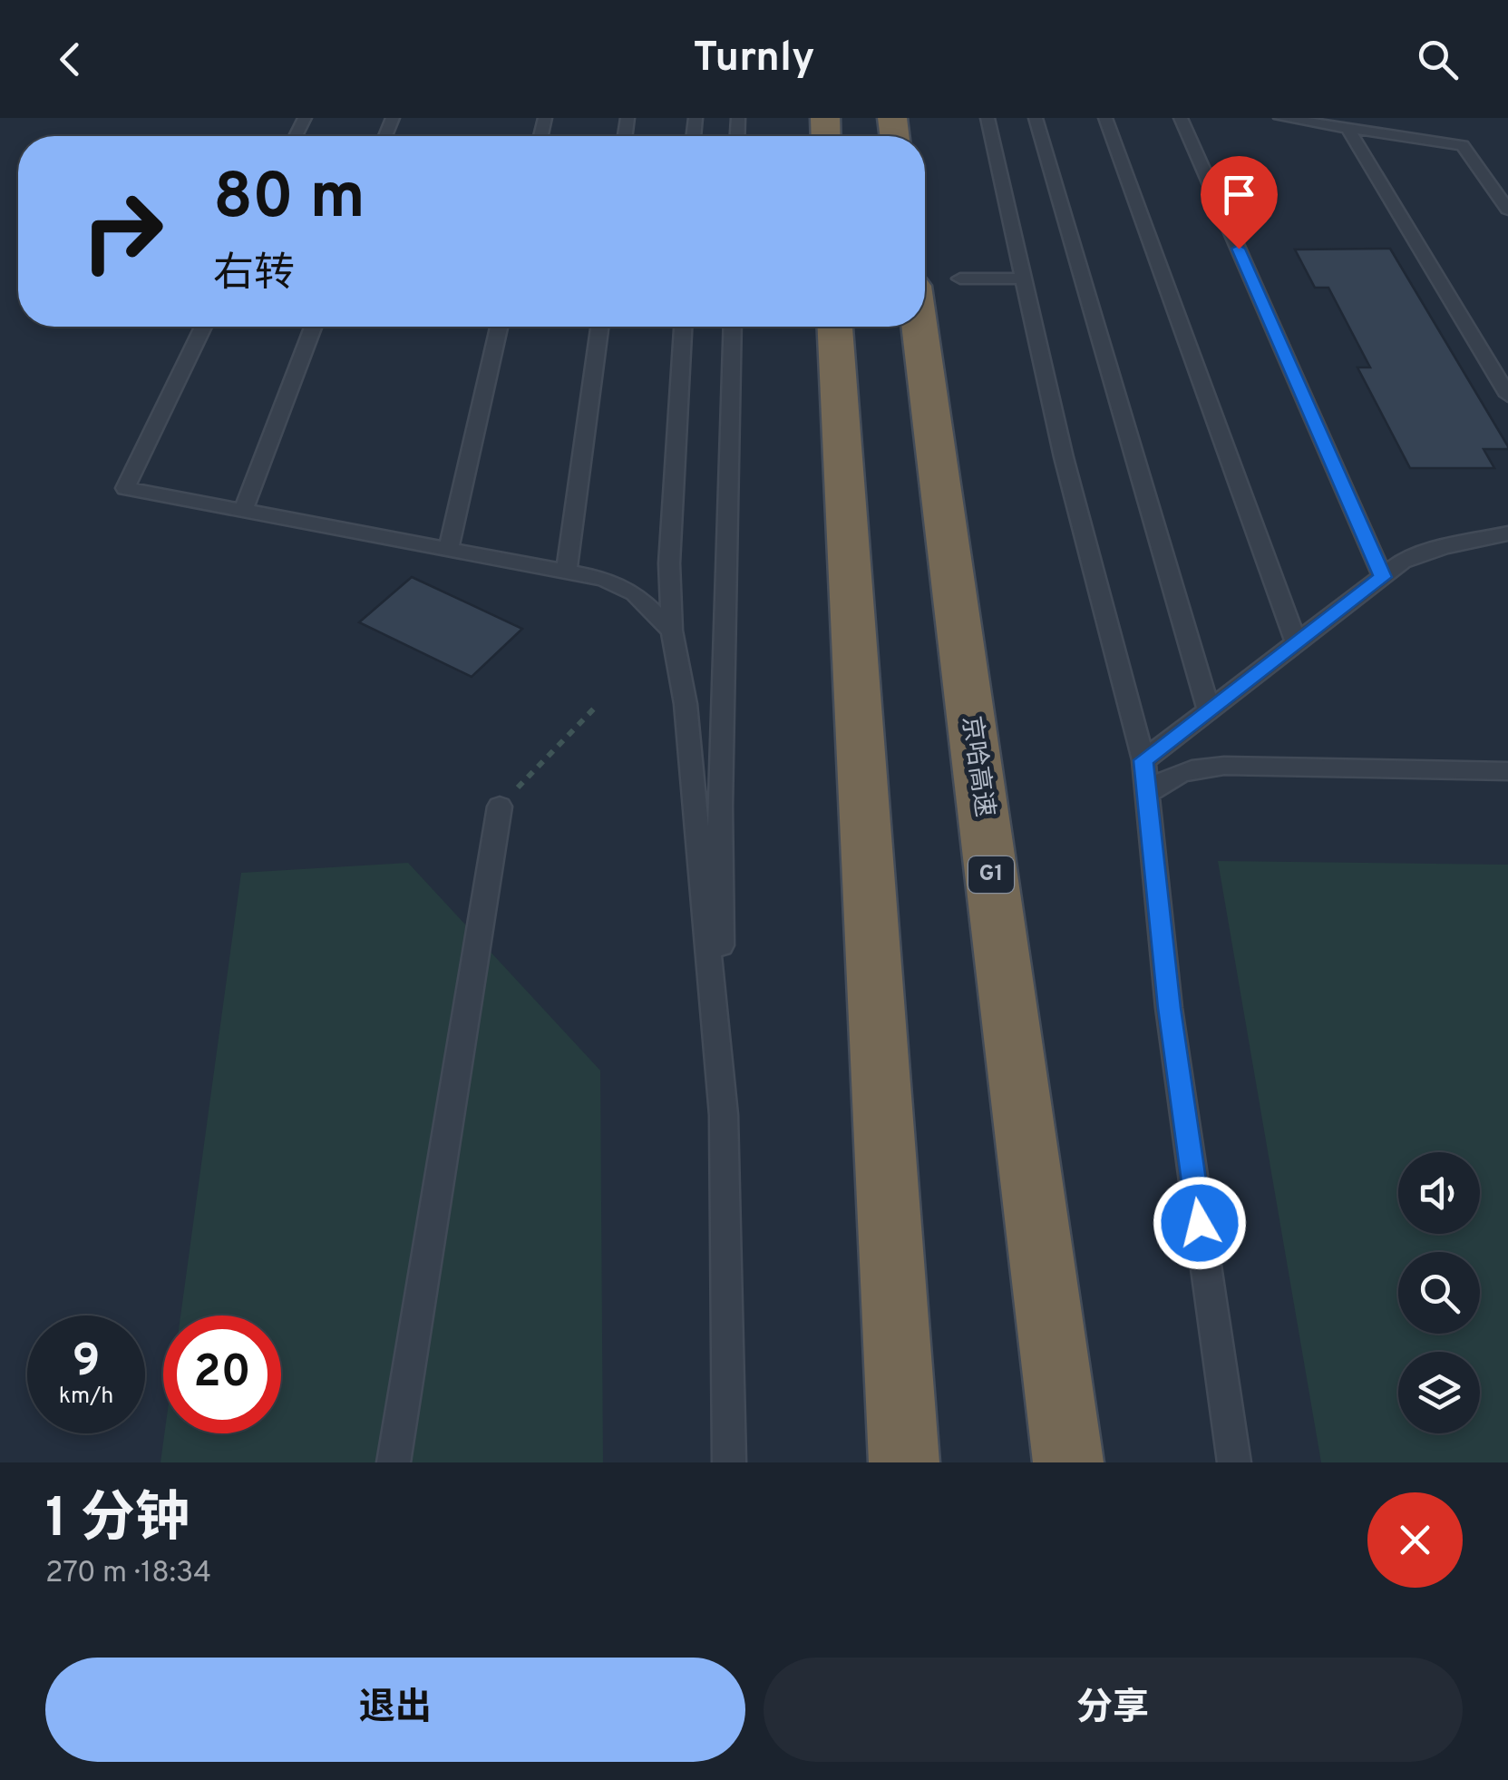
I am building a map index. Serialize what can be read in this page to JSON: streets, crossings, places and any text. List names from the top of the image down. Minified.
{"streets":{"highway":["京哈高速","G1"]},"page":{"header":"Turnly","turn":["80 m","右转"],"speed":"9 km/h","limit":"20","heading":["1 分钟","270 m · 18:34"],"buttons":["退出","分享"]}}
